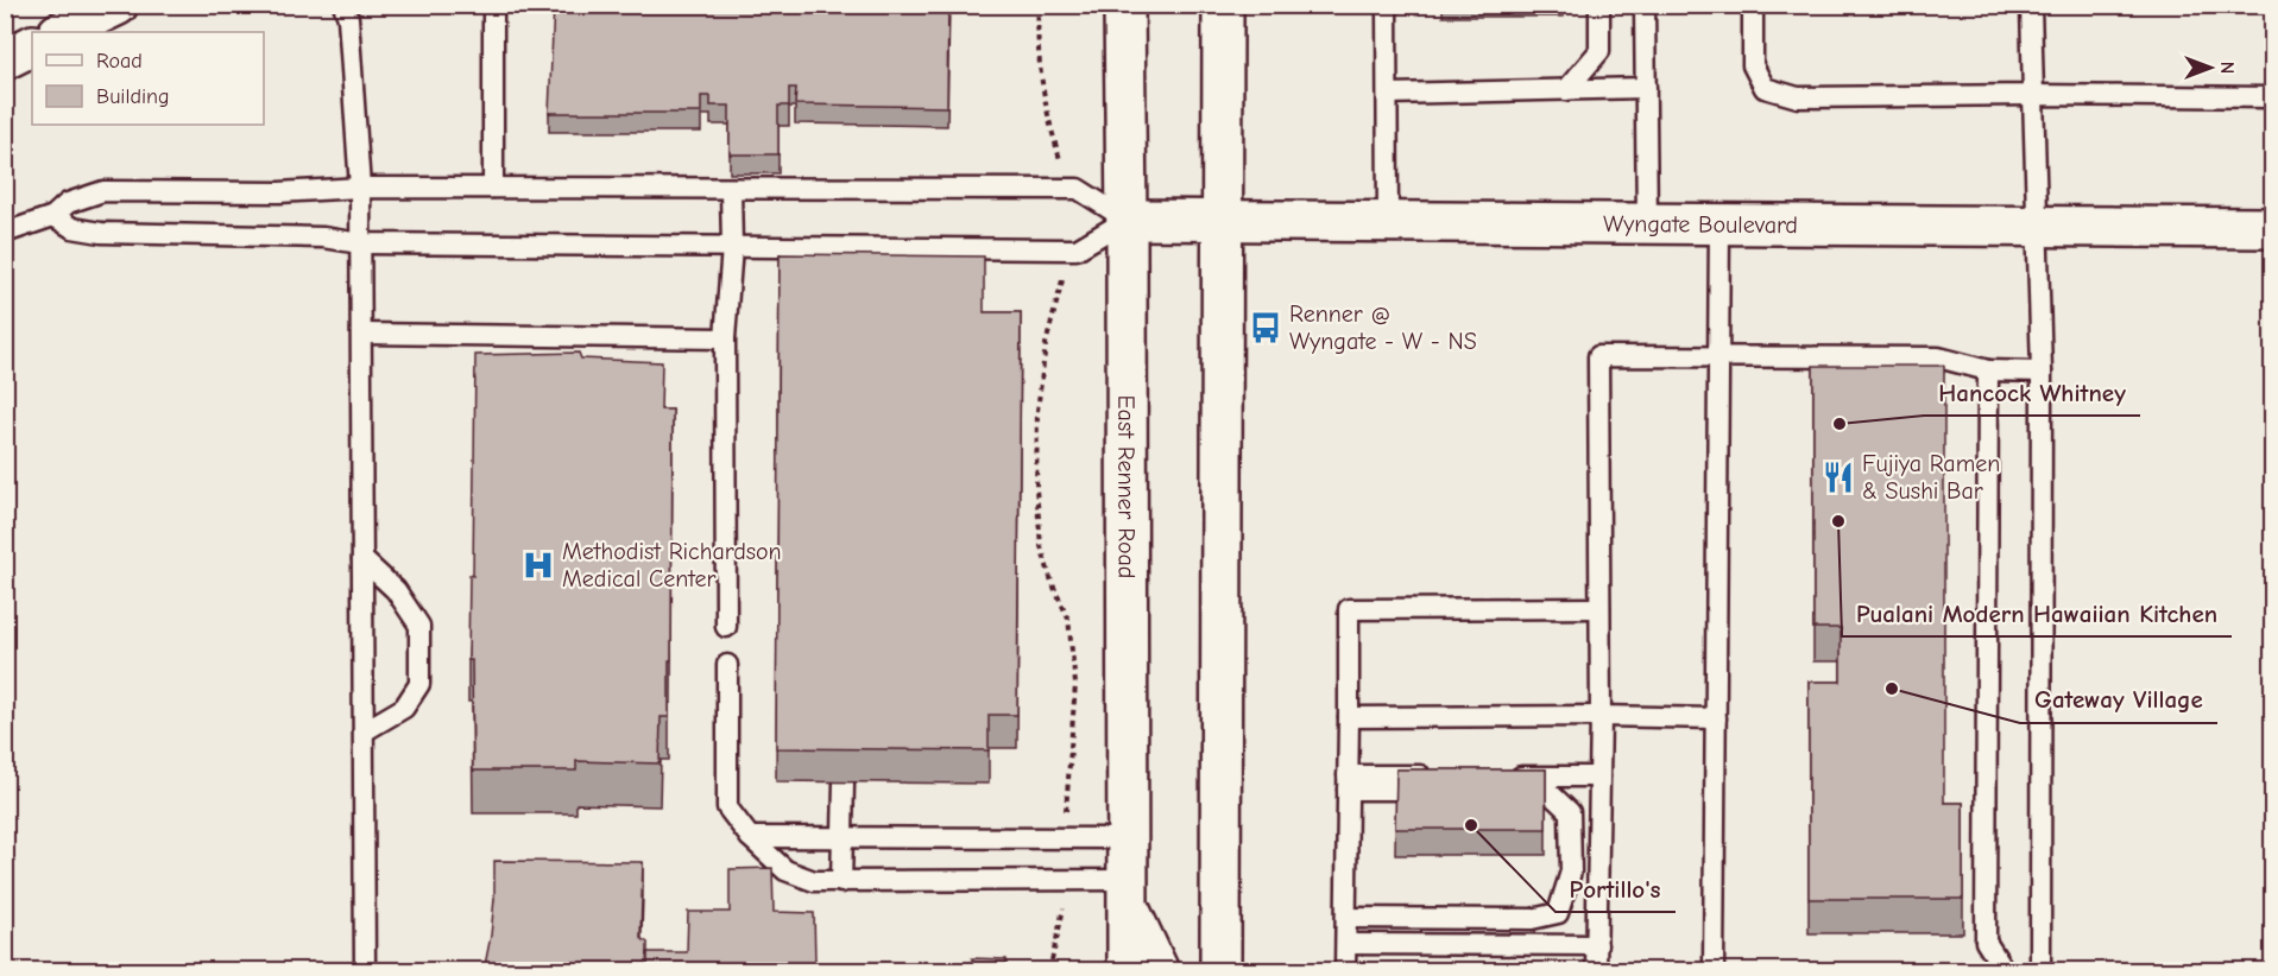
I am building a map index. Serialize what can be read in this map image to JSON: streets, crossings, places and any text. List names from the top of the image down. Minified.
{"streets":{"main road":["Wyngate Boulevard","East Renner Road"]},"crossings":[["Wyngate Boulevard","East Renner Road"]],"places":{"bus stop":["Renner @ Wyngate - W - NS"],"other":["Hancock Whitney","Pualani Modern Hawaiian Kitchen","Gateway Village","Portillo's"],"restaurant":["Fujiya Ramen & Sushi Bar"],"hospital":["Methodist Richardson Medical Center"]},"legend":["Road","Building"],"north":"right"}
